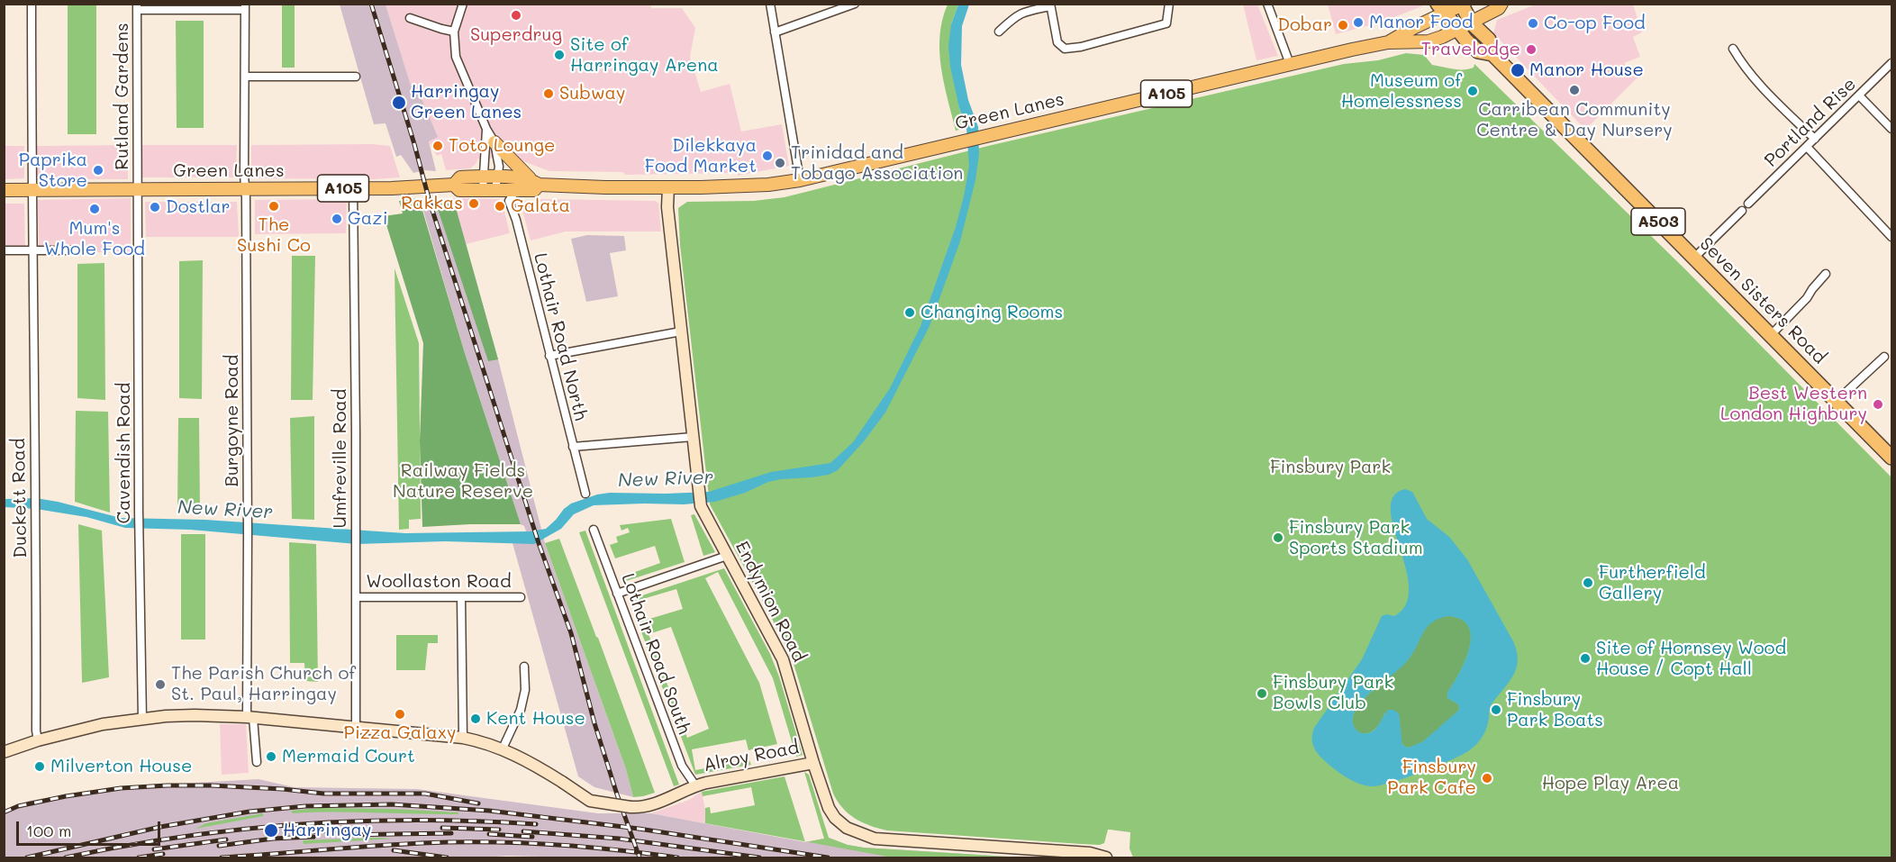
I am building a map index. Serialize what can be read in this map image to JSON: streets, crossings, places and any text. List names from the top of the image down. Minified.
{"streets":{"highway":["A503","Seven Sisters Road"],"main road":["A105","Green Lanes","Endymion Road","Alroy Road"],"street":["Rutland Gardens","Portland Rise","Lothair Road North","Burgoyne Road","Cavendish Road","Umfreville Road","Duckett Road","Woollaston Road","Lothair Road South"]},"crossings":[["Rutland Gardens","Green Lanes"],["Rutland Gardens","Cavendish Road"],["Green Lanes","Seven Sisters Road"],["Green Lanes","Lothair Road North"],["Green Lanes","Burgoyne Road"],["Green Lanes","Cavendish Road"],["Green Lanes","Umfreville Road"],["Green Lanes","Duckett Road"],["Green Lanes","Endymion Road"],["Burgoyne Road","Alroy Road"],["Cavendish Road","Alroy Road"],["Umfreville Road","Woollaston Road"],["Umfreville Road","Alroy Road"],["Duckett Road","Alroy Road"],["Endymion Road","Alroy Road"],["Lothair Road South","Alroy Road"]],"water":["New River"],"parks":["Finsbury Park","Railway Fields Nature Reserve","Hope Play Area"],"places":["Superdrug","Manor Food","Co-op Food","Dobar","Travelodge","Site of Harringay Arena","Manor House","Carribean Community Centre & Day Nursery","Museum of Homelessness","Subway","Harringay Green Lanes","Toto Lounge","Dilekkaya Food Market","Trinidad and Tobago Association","Paprika Store","Rakkas","The Sushi Co","Galata","Dostlar","Mum's Whole Food","Gazi","Changing Rooms","Best Western London Highbury","Finsbury Park Sports Stadium","Furtherfield Gallery","Site of Hornsey Wood House / Copt Hall","The Parish Church of St. Paul, Harringay","Finsbury Park Bowls Club","Finsbury Park Boats","Pizza Galaxy","Kent House","Mermaid Court","Milverton House","Finsbury Park Cafe","Harringay"],"scale_bar":"100 m"}
